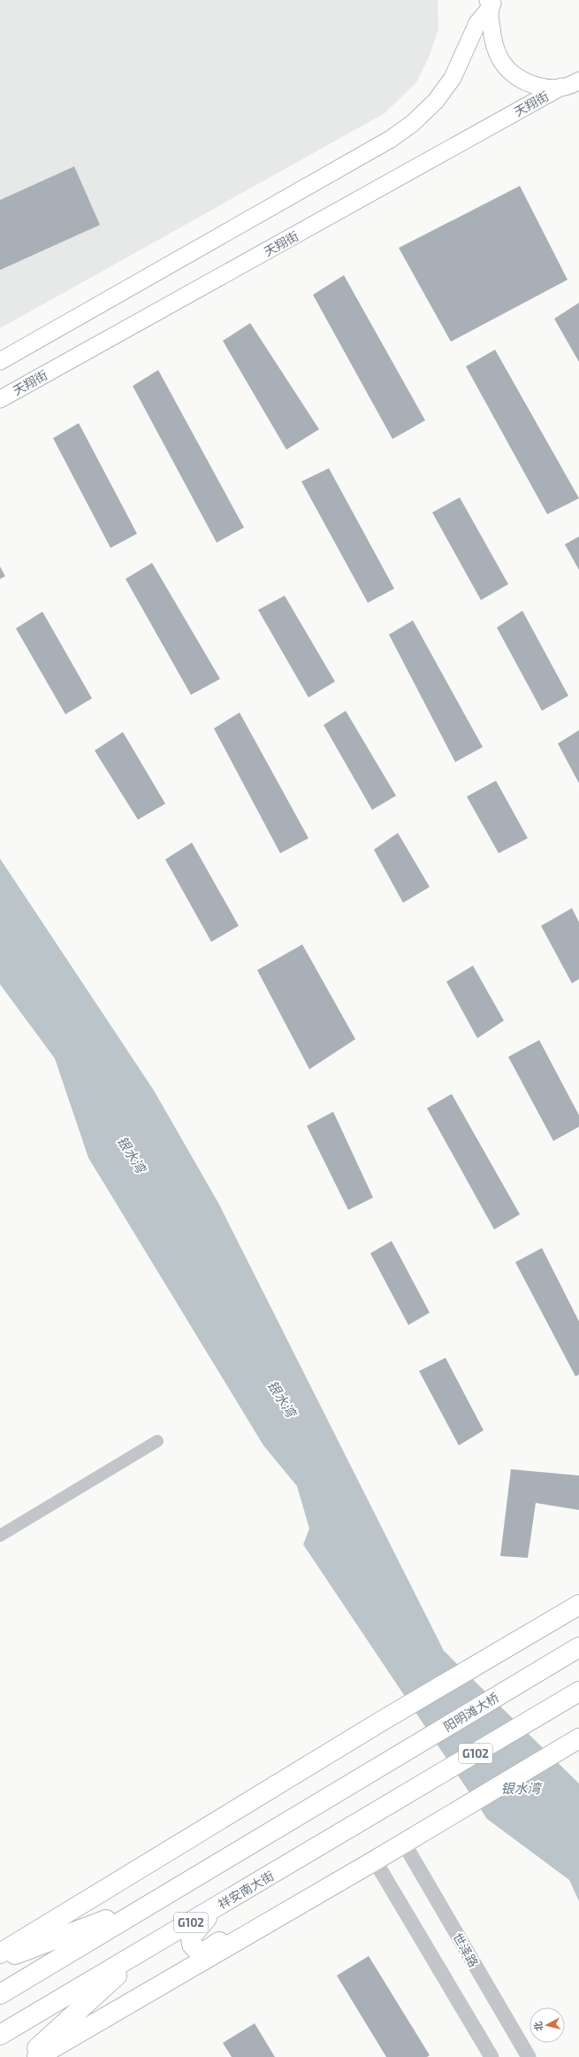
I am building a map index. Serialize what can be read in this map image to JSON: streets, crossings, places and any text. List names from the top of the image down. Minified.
{"streets":{"highway":["阳明滩大桥","G102","祥安南大街"],"main road":["天翔街"],"street":["世泽路"]},"water":["银水湾"],"north":"left"}
